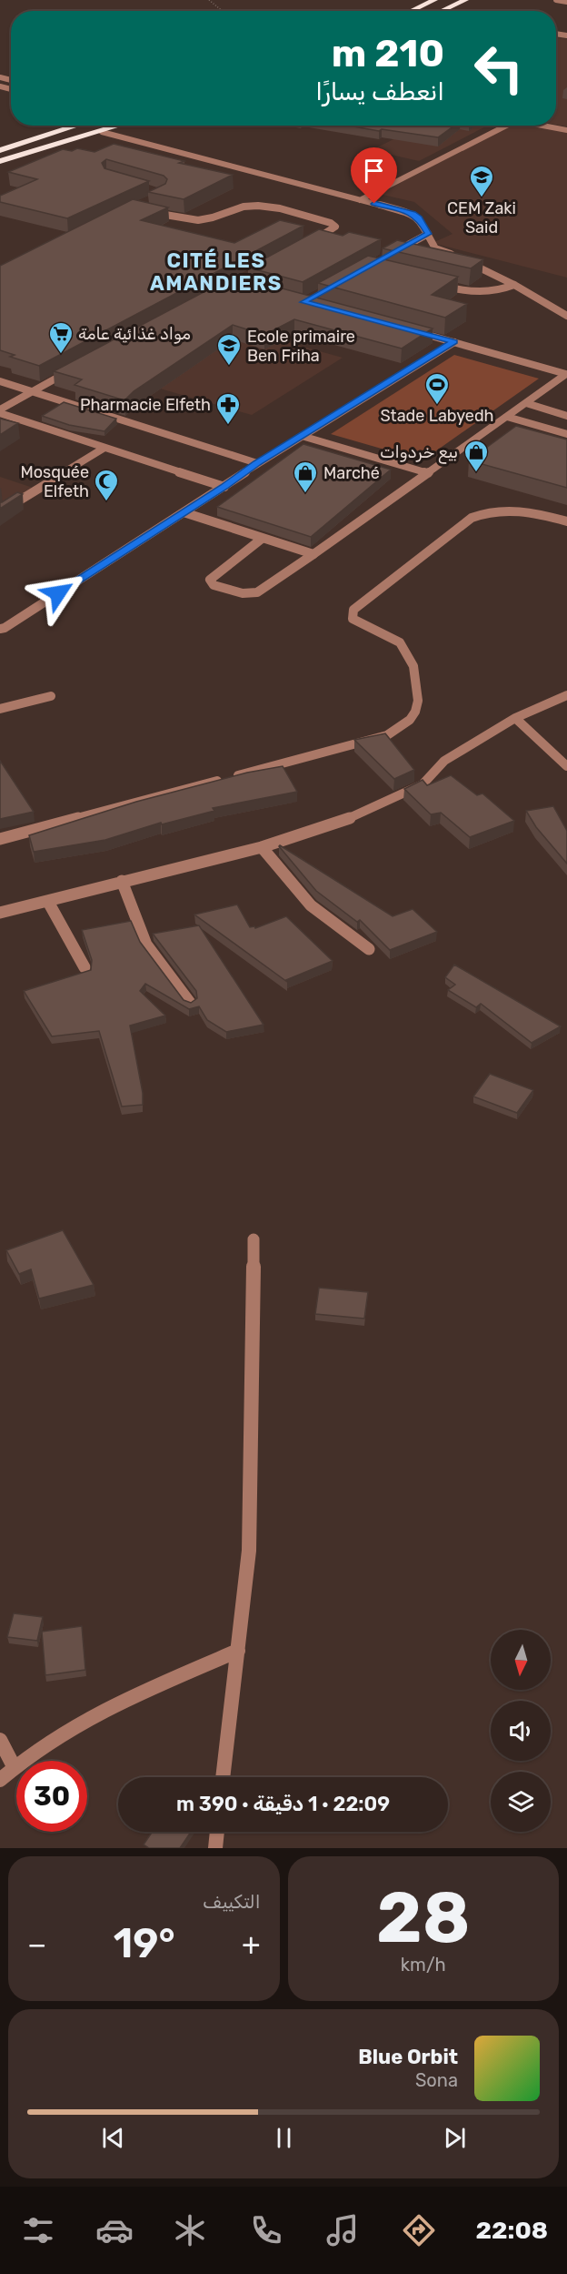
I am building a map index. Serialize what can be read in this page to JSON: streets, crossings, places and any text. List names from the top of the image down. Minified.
{"districts":["CITÉ LES AMANDIERS"],"places":{"school or university":["CEM Zaki Said","Ecole primaire Ben Friha"],"supermarket":["مواد غذائية عامة"],"sports":["Stade Labyedh"],"pharmacy":["Pharmacie Elfeth"],"shop":["بيع خردوات","Marché"],"mosque":["Mosquée Elfeth"]},"north":"bottom","page":{"turn":["210 m","انعطف يسارًا"],"limit":"30","trip":"22:09 · 1 دقيقة · 390 m","tile":[["28","km/h"],"التكييف"],"heat":["−","19°","+"],"song":["Blue Orbit","Sona"],"tabs":"22:08"}}
